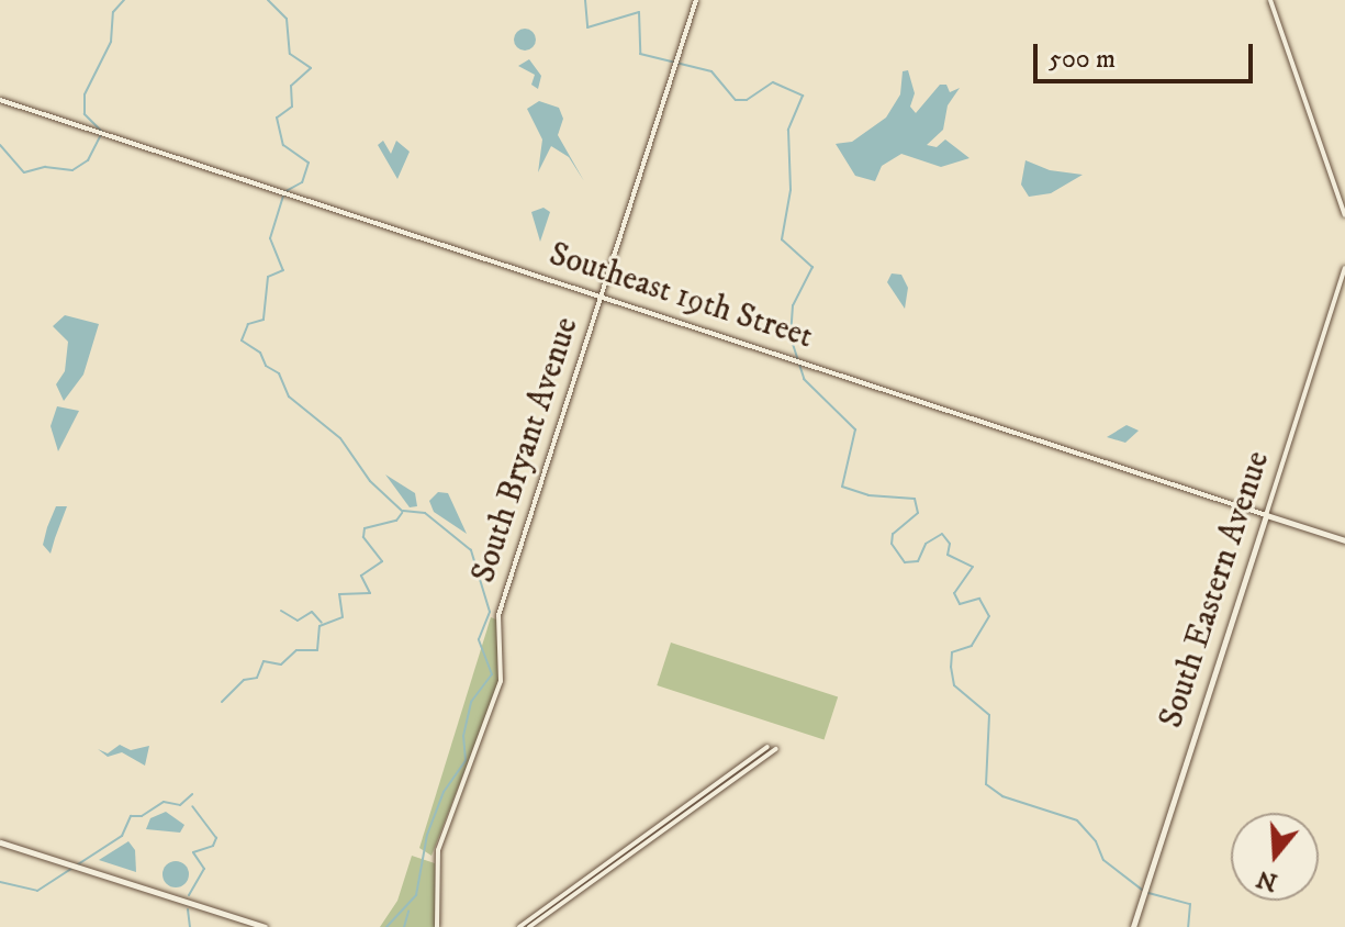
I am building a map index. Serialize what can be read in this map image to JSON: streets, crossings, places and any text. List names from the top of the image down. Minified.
{"streets":{"main road":["Southeast 19th Street","South Eastern Avenue"],"street":["South Bryant Avenue"]},"crossings":[["Southeast 19th Street","South Bryant Avenue"],["Southeast 19th Street","South Eastern Avenue"]],"scale_bar":"500 m","north":"bottom"}
